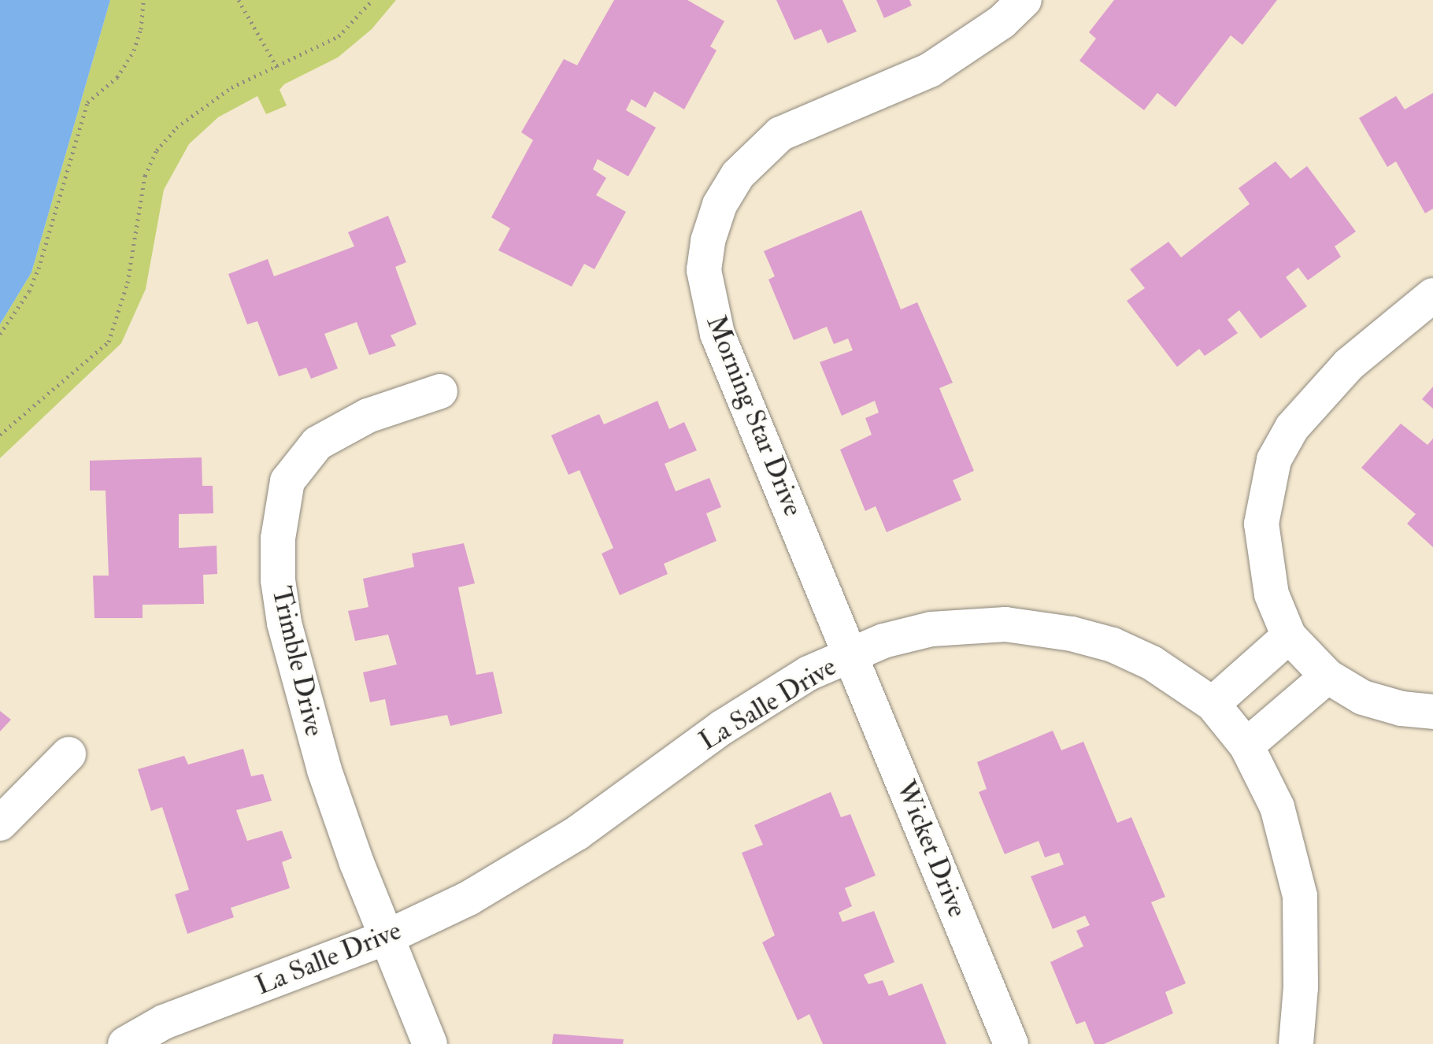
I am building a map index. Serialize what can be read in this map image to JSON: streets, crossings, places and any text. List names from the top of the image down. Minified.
{"streets":{"street":["Morning Star Drive","Trimble Drive","La Salle Drive","Wicket Drive"]},"crossings":[["Morning Star Drive","La Salle Drive"],["Morning Star Drive","Wicket Drive"],["Trimble Drive","La Salle Drive"],["La Salle Drive","Wicket Drive"]]}
